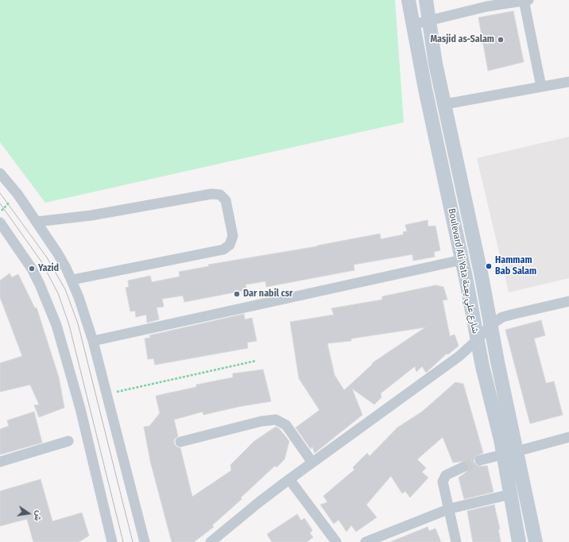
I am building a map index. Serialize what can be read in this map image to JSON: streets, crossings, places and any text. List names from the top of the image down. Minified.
{"streets":{"street":["Boulevard Ali Yata شارع علي يعتة"]},"places":["Masjid as-Salam","Hammam Bab Salam","Yazid","Dar nabil csr"],"north":"right"}
